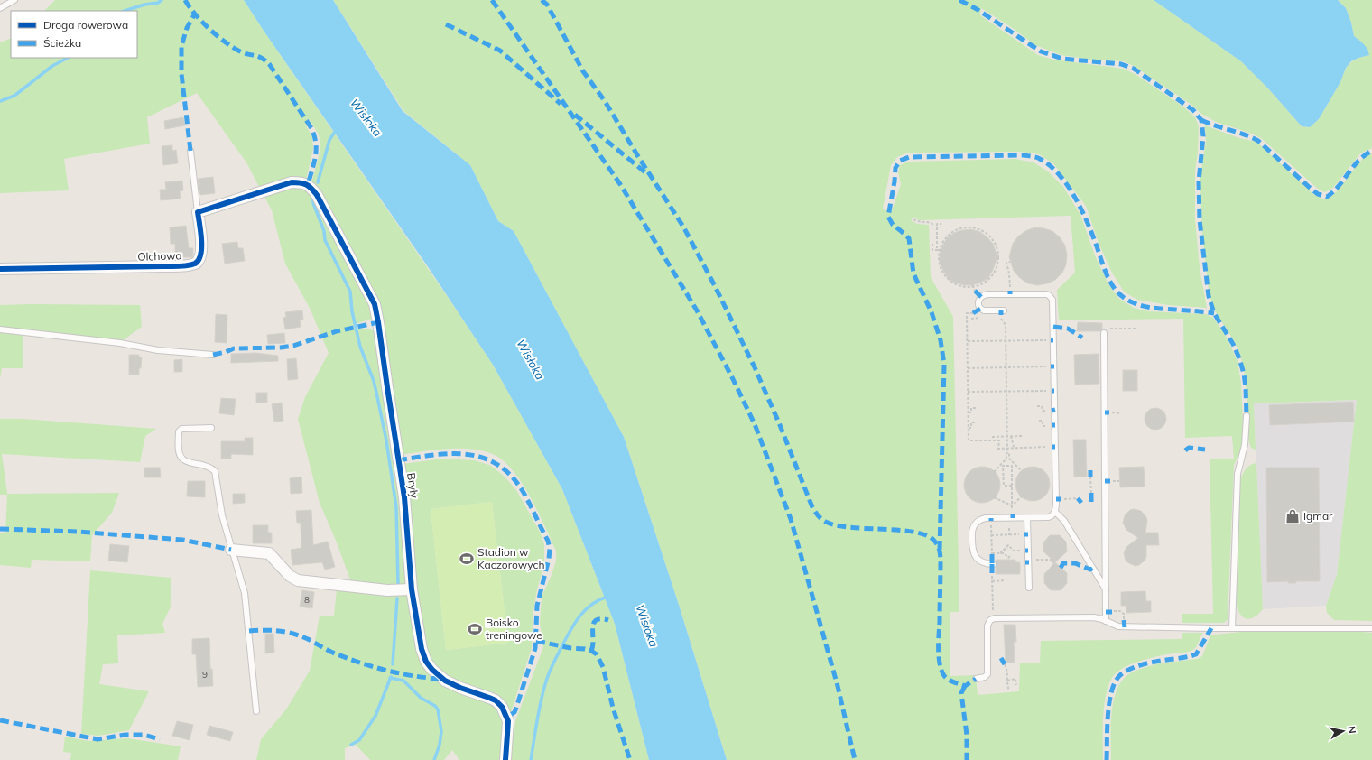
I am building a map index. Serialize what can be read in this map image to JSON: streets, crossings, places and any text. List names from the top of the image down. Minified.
{"streets":{"street":["Olchowa","Bryły"]},"crossings":[["Olchowa","Bryły"]],"water":["Wisłoka"],"places":{"shop":["Igmar"],"sports":["Stadion w Kaczorowych","Boisko treningowe"]},"house_numbers":["8","9"],"legend":["Droga rowerowa","Ścieżka"],"north":"right"}
